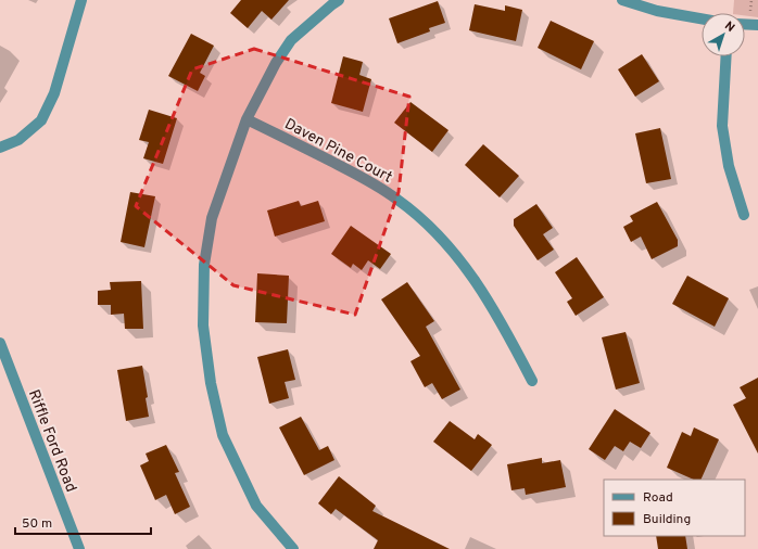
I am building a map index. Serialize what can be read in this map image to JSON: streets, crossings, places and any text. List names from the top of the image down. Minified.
{"streets":{"street":["Daven Pine Court","Riffle Ford Road"]},"legend":["Road","Building"],"scale_bar":"50 m","north":"top right"}
